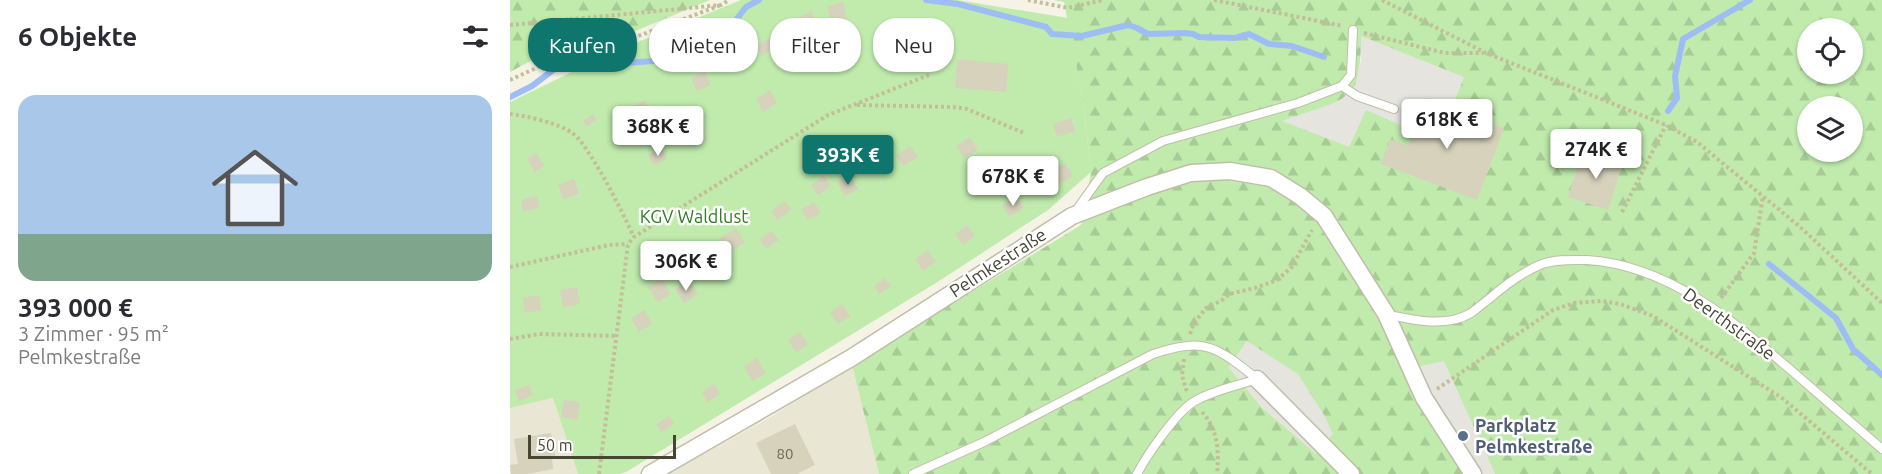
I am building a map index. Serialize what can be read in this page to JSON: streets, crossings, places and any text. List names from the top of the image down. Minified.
{"streets":{"street":["Pelmkestraße"],"lane":["Deerthstraße"]},"crossings":[["Pelmkestraße","Deerthstraße"]],"parks":["KGV Waldlust"],"places":["Parkplatz Pelmkestraße"],"house_numbers":["80"],"scale_bar":"50 m","page":{"heading":"6 Objekte","chip":["Kaufen","Mieten","Filter","Neu"],"list":[{"name":"393 000 €","note":"3 Zimmer · 95 m² · Pelmkestraße"}],"price":["618K €","368K €","274K €","393K €","678K €","306K €"],"scale":"50 m"}}
